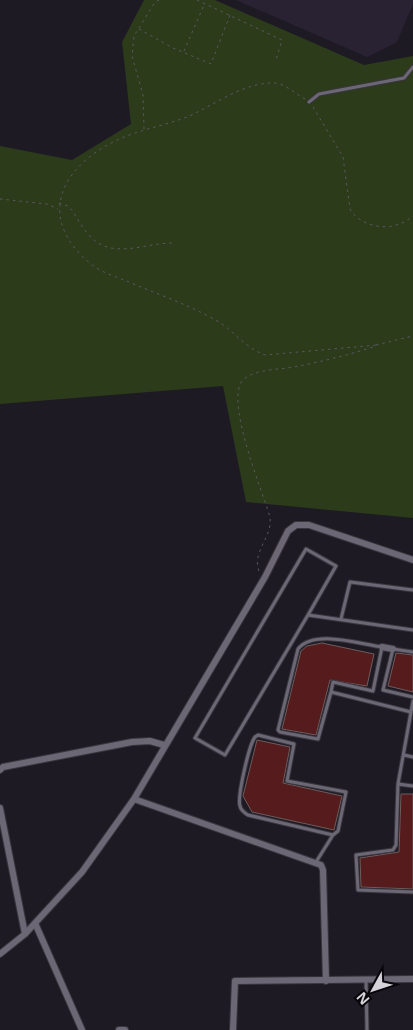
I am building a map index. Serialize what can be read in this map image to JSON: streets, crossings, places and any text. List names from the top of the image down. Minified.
{"north":"bottom left"}
